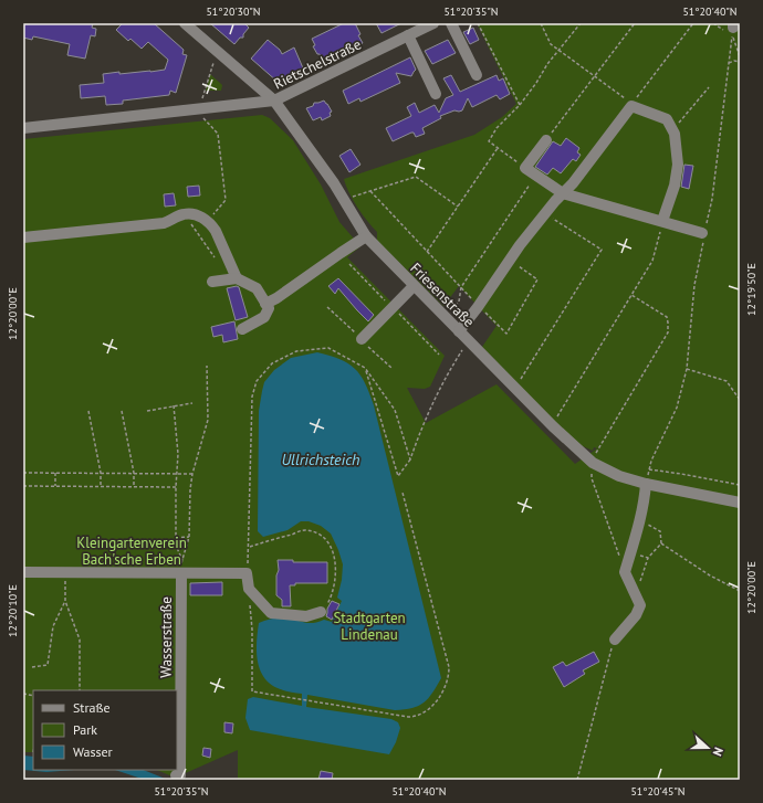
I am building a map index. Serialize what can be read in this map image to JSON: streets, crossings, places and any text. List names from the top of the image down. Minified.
{"streets":{"street":["Rietschelstraße","Friesenstraße","Wasserstraße"]},"crossings":[["Rietschelstraße","Friesenstraße"]],"water":["Ullrichsteich"],"parks":["Kleingartenverein Bach'sche Erben","Stadtgarten Lindenau"],"legend":["Straße","Park","Wasser"],"north":"right","coordinates":["51°20'30\"N","51°20'35\"N","51°20'40\"N","12°19'50\"E","12°20'00\"E","12°20'10\"E","51°20'45\"N"]}
